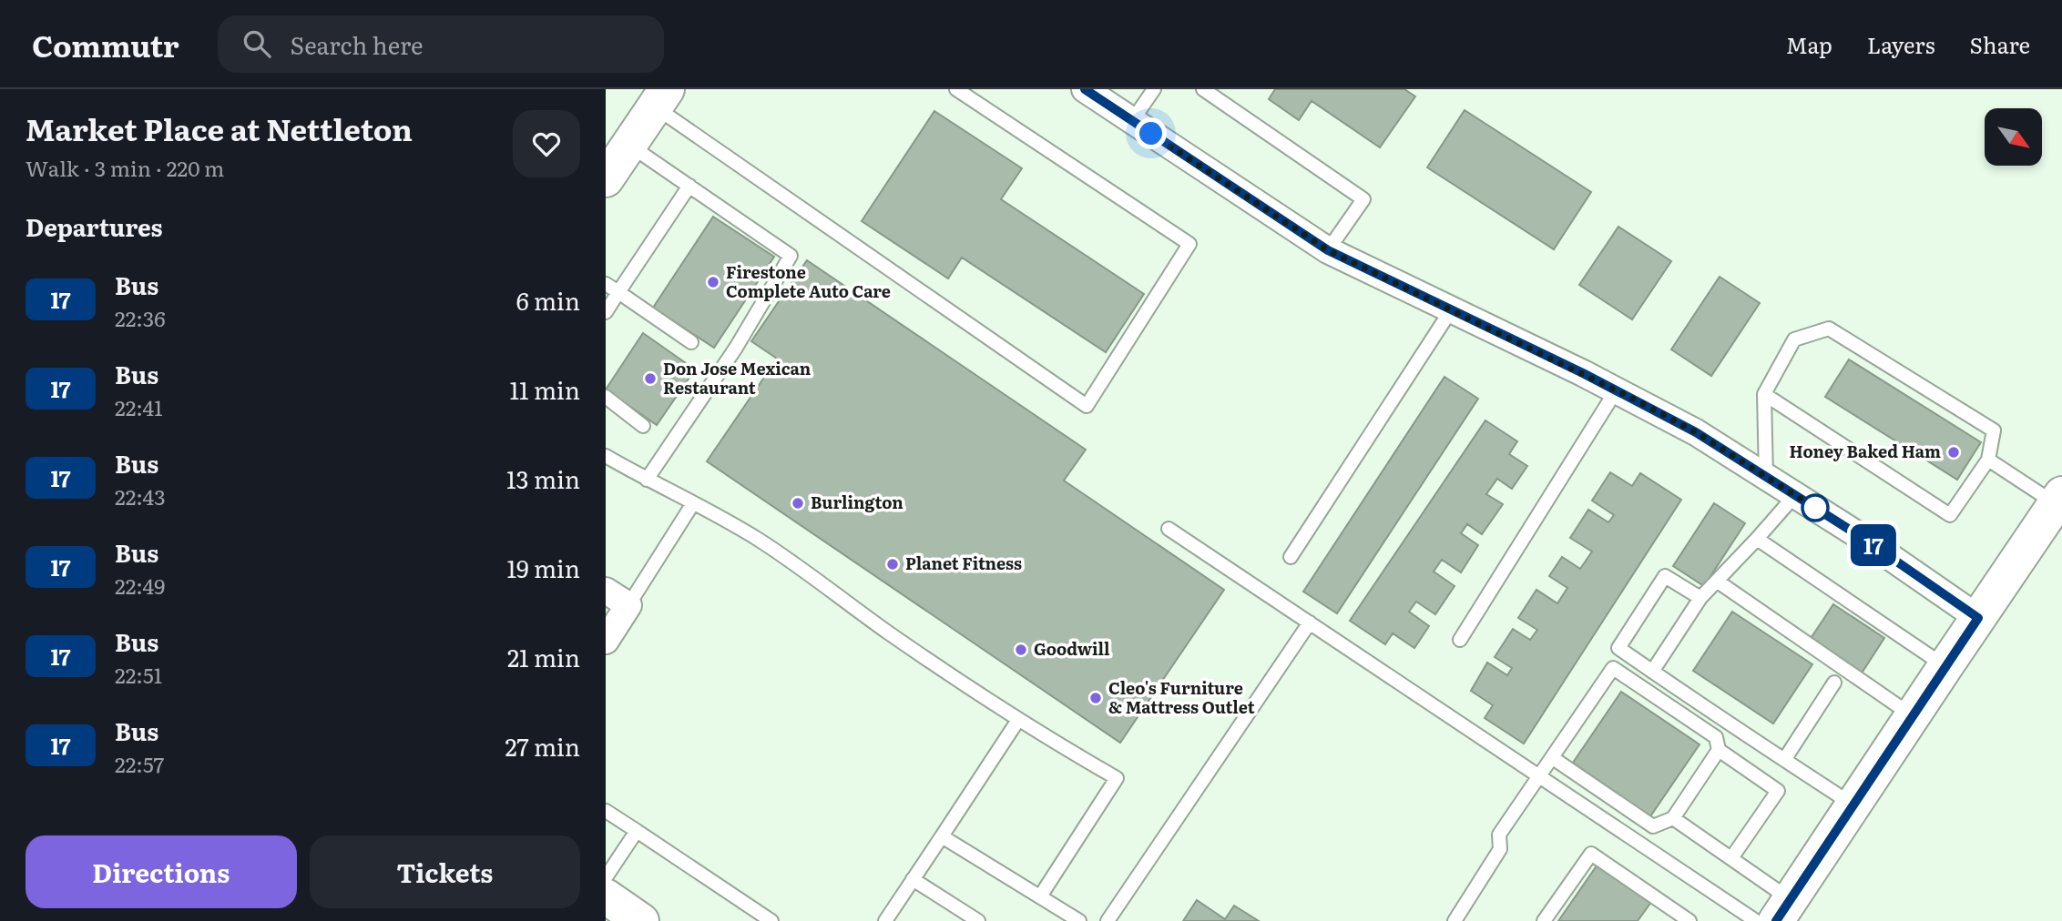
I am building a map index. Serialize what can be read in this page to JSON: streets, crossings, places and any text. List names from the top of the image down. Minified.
{"places":["Firestone Complete Auto Care","Don Jose Mexican Restaurant","Honey Baked Ham","Burlington","Planet Fitness","Goodwill","Cleo's Furniture & Mattress Outlet"],"lines":["bus line 17"],"north":"bottom right","page":{"header":"Commutr","search":"Search here","nav":["Map","Layers","Share"],"heading":[["Market Place at Nettleton","Walk · 3 min · 220 m"],"Departures"],"on_map":"17","list":[{"mark":"17","name":"Bus","note":"22:36","value":"6 min"},{"mark":"17","name":"Bus","note":"22:41","value":"11 min"},{"mark":"17","name":"Bus","note":"22:43","value":"13 min"},{"mark":"17","name":"Bus","note":"22:49","value":"19 min"},{"mark":"17","name":"Bus","note":"22:51","value":"21 min"},{"mark":"17","name":"Bus","note":"22:57","value":"27 min"}],"buttons":["Directions","Tickets"]}}
